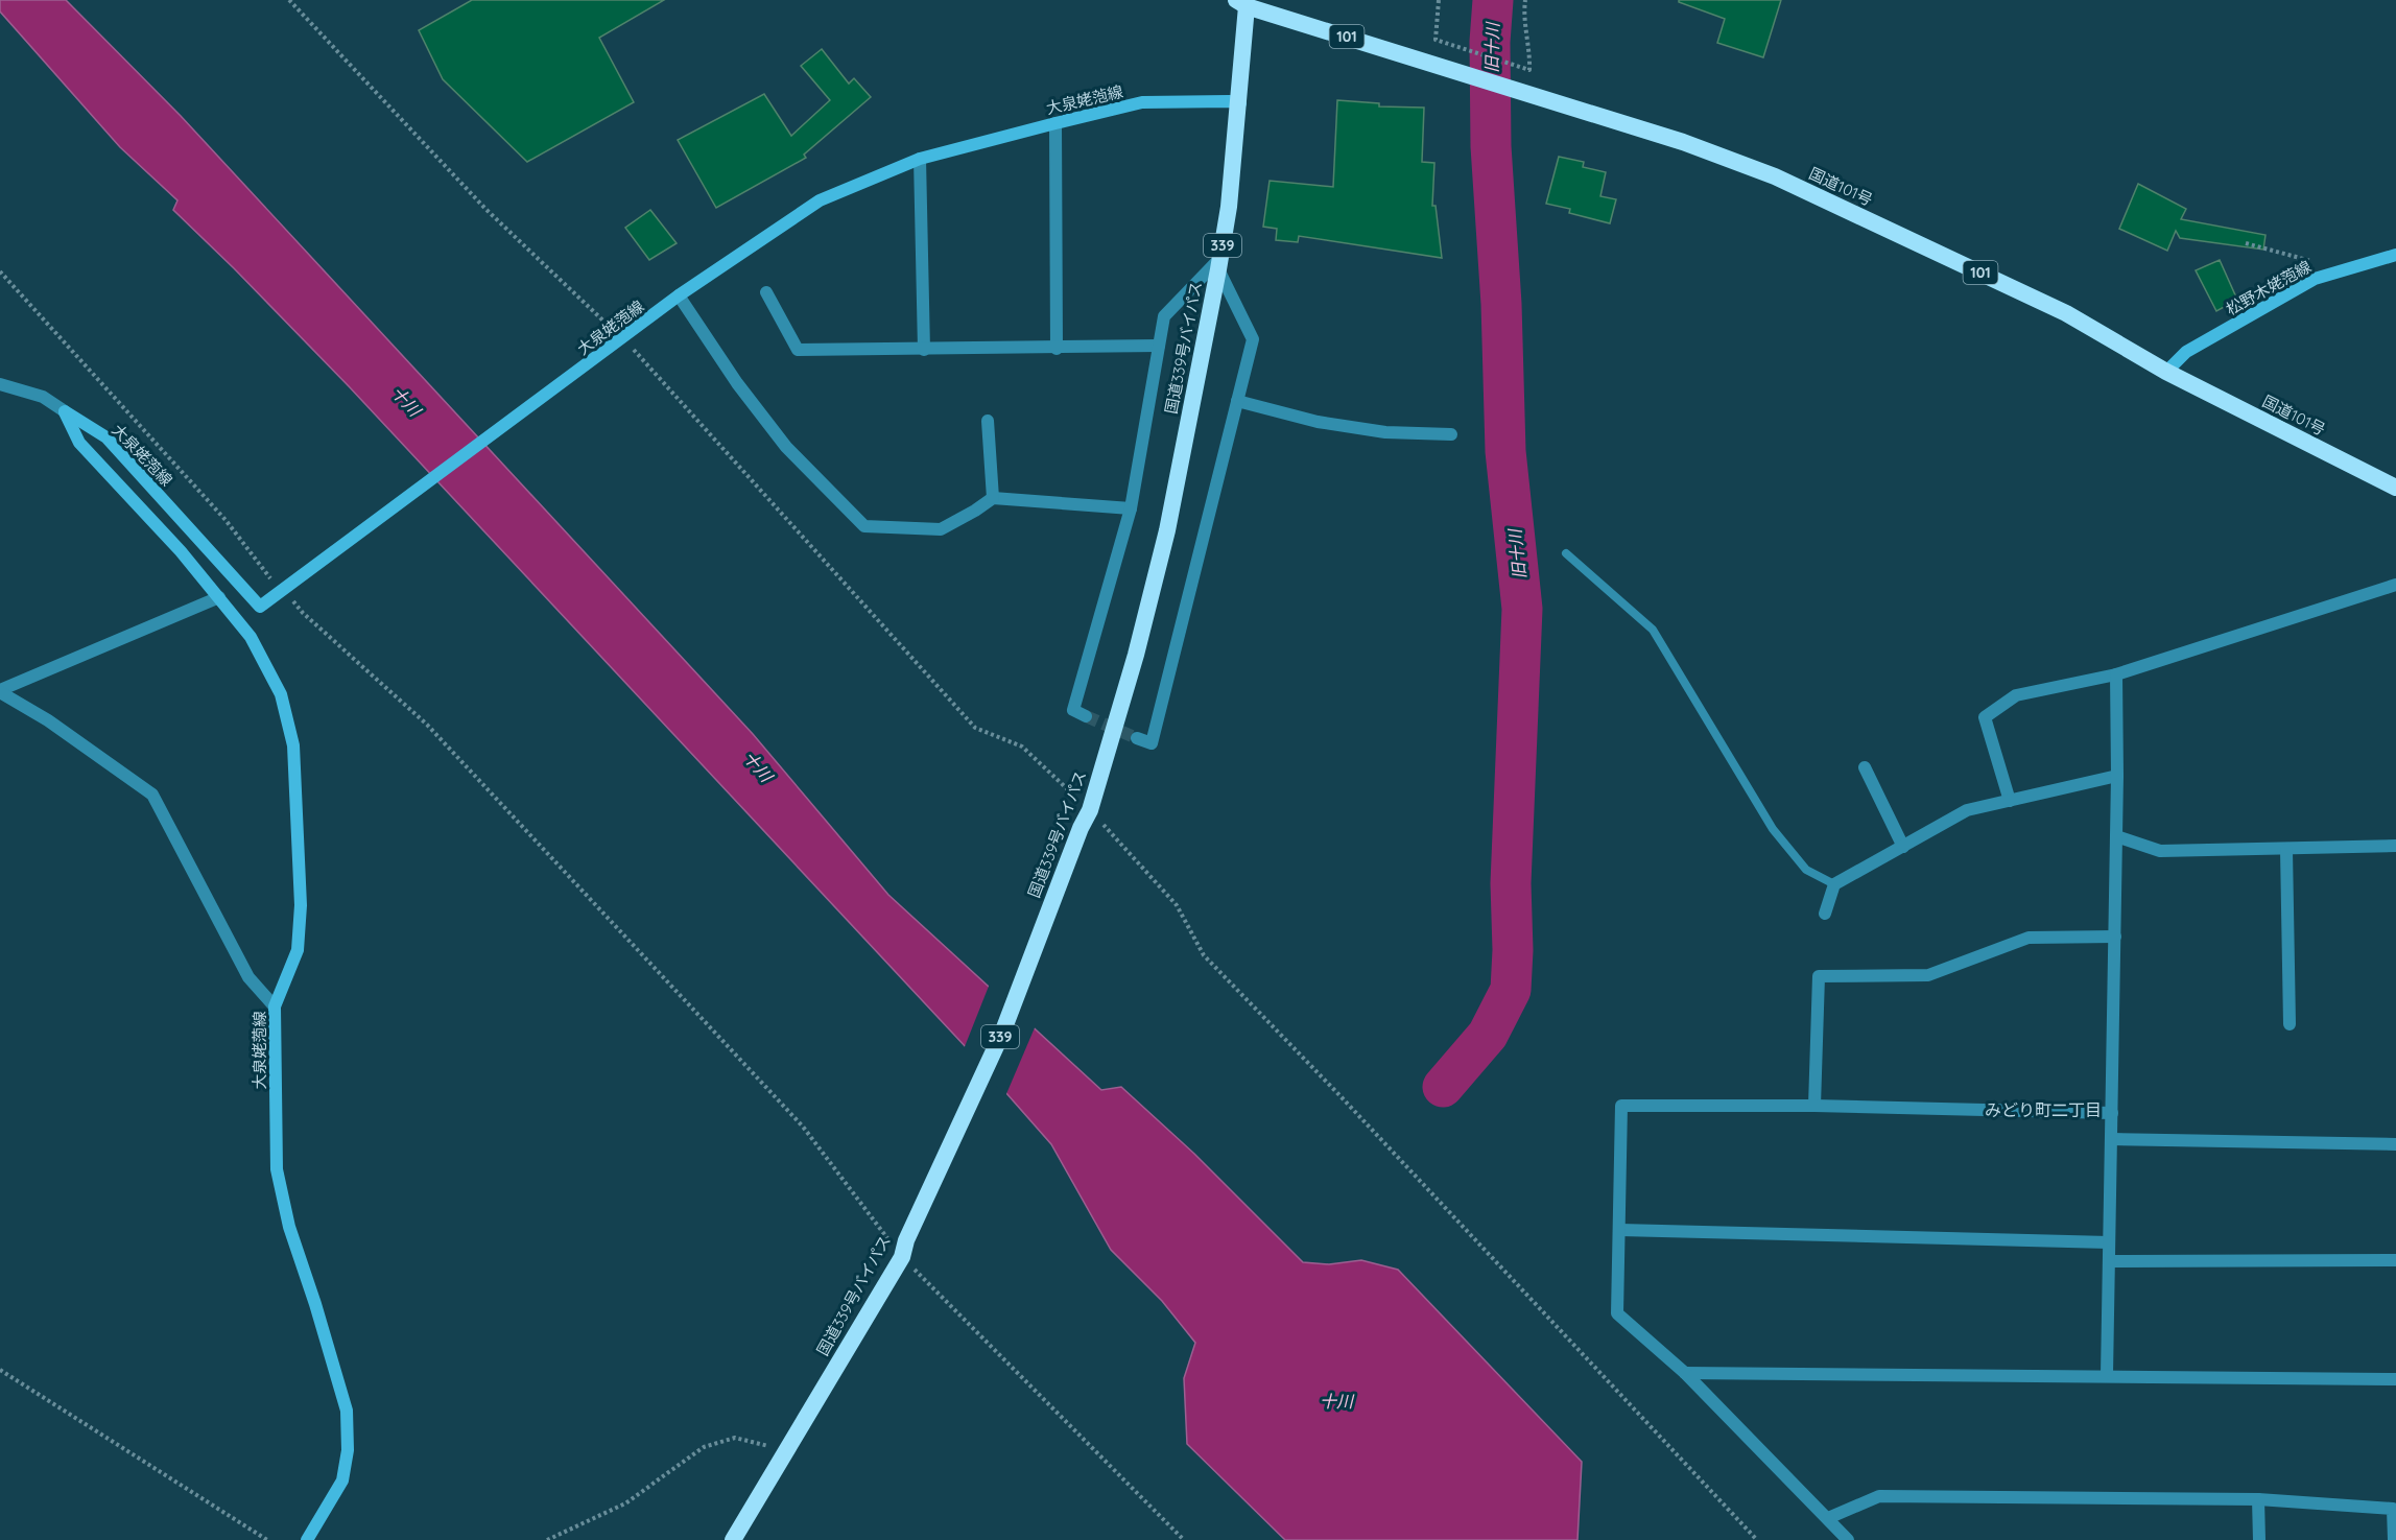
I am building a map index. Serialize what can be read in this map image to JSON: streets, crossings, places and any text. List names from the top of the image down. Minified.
{"streets":{"highway":["101","国道101号","339","国道339号バイパス"],"main road":["大泉姥萢線","松野木姥萢線"]},"crossings":[["大泉姥萢線","国道339号バイパス"],["国道101号","松野木姥萢線"],["国道101号","国道339号バイパス"]],"districts":["みどり町二丁目"],"water":["旧十川","十川"]}
